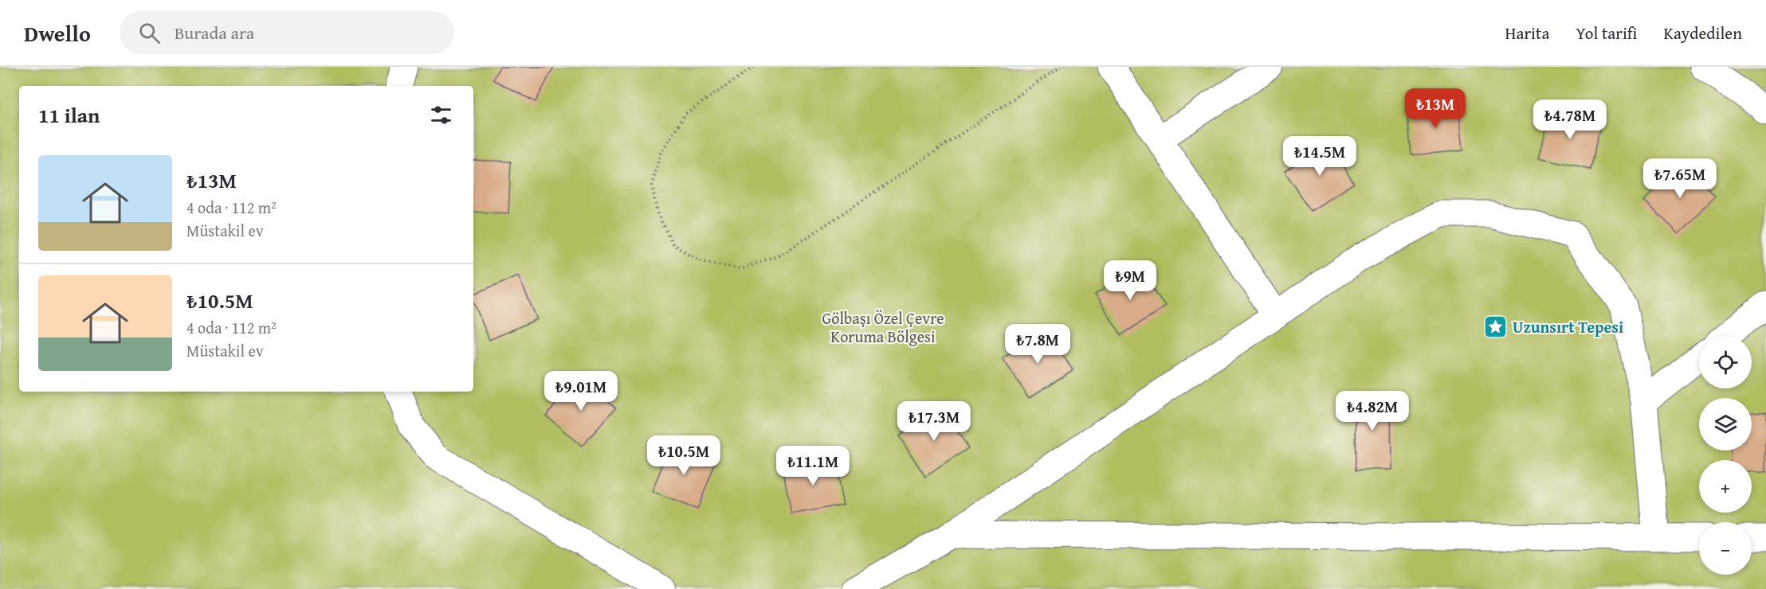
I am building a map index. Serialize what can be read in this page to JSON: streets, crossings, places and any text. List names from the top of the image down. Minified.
{"parks":["Gölbaşı Özel Çevre Koruma Bölgesi"],"places":{"place":["Uzunsırt Tepesi"]},"page":{"header":"Dwello","search":"Burada ara","nav":["Harita","Yol tarifi","Kaydedilen"],"heading":"11 ilan","price":["₺13M","₺4.78M","₺14.5M","₺7.65M","₺9M","₺7.8M","₺9.01M","₺4.82M","₺17.3M","₺10.5M","₺11.1M"],"list":[{"name":"₺13M","note":"4 oda · 112 m² · Müstakil ev"},{"name":"₺10.5M","note":"4 oda · 112 m² · Müstakil ev"}],"map_buttons":["+","−"]}}
